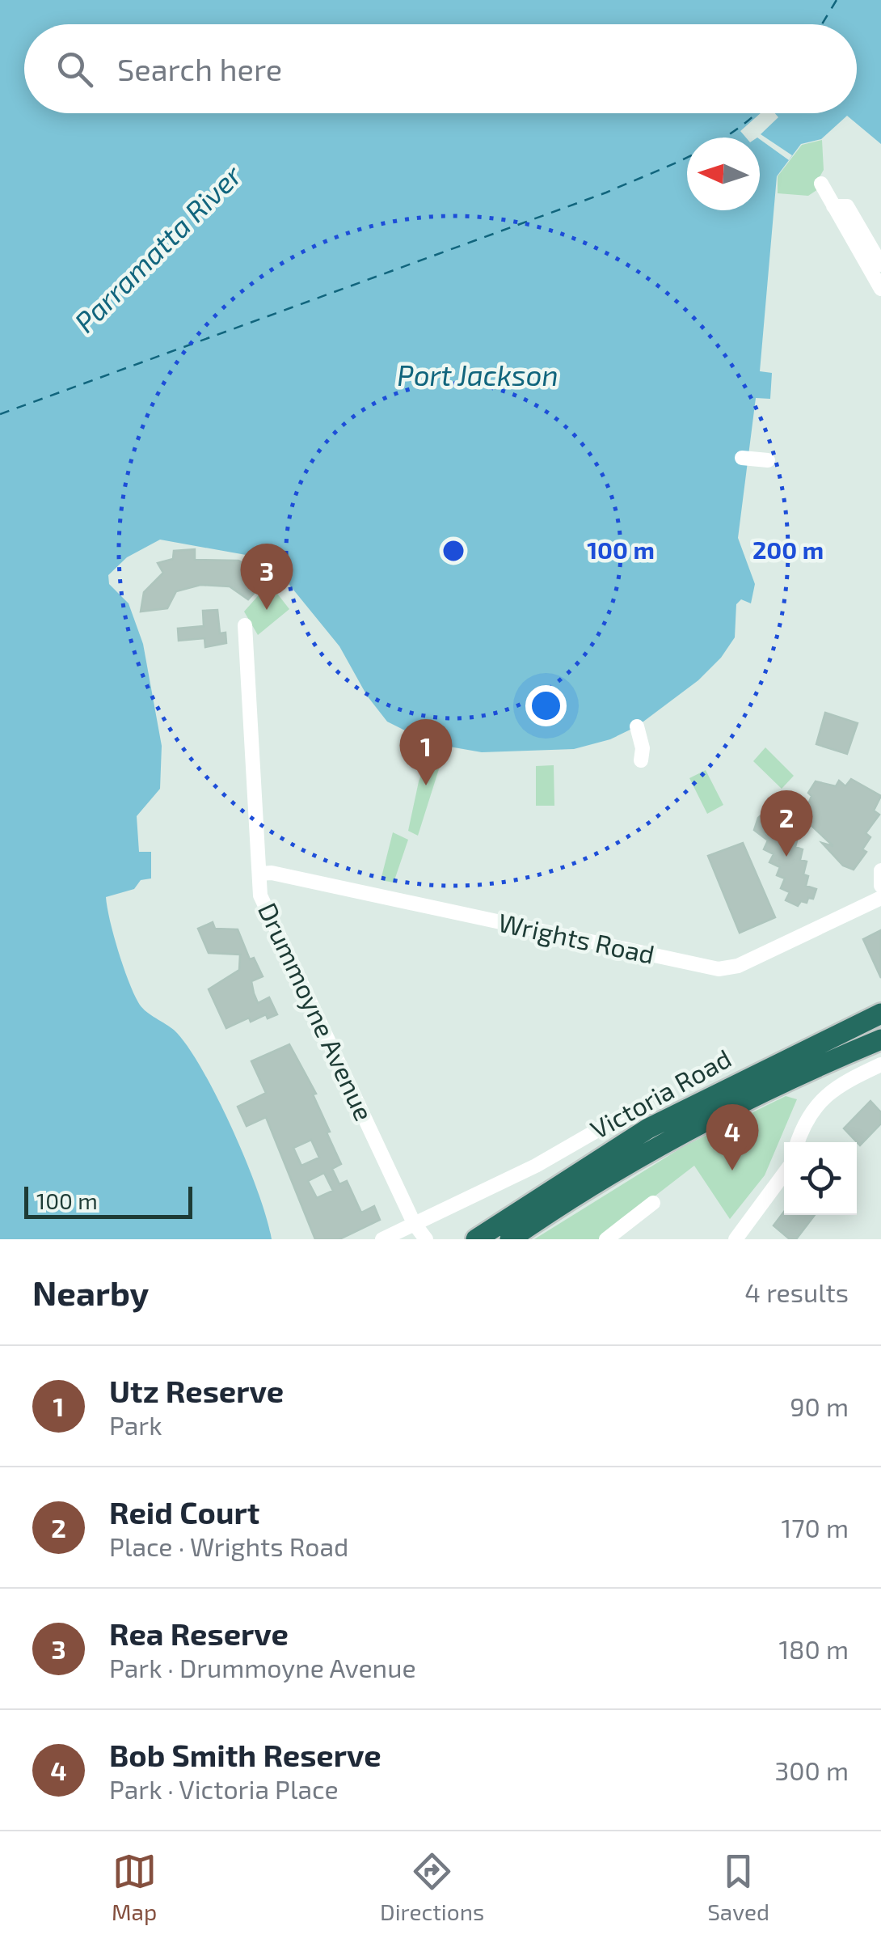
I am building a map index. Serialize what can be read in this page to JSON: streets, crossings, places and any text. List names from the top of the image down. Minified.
{"streets":{"highway":["Victoria Road"],"street":["Wrights Road","Drummoyne Avenue"]},"crossings":[["Wrights Road","Drummoyne Avenue"]],"water":["Parramatta River","Port Jackson"],"scale_bar":"100 m","north":"left","page":{"search":"Search here","pins":["3","1","2","4"],"scale":"100 m","heading":["Nearby","4 results"],"list":[{"mark":"1","name":"Utz Reserve","note":"Park","value":"90 m"},{"mark":"2","name":"Reid Court","note":"Place · Wrights Road","value":"170 m"},{"mark":"3","name":"Rea Reserve","note":"Park · Drummoyne Avenue","value":"180 m"},{"mark":"4","name":"Bob Smith Reserve","note":"Park · Victoria Place","value":"300 m"}],"nav":["Map","Directions","Saved"]},"rings":["100 m","200 m"]}
